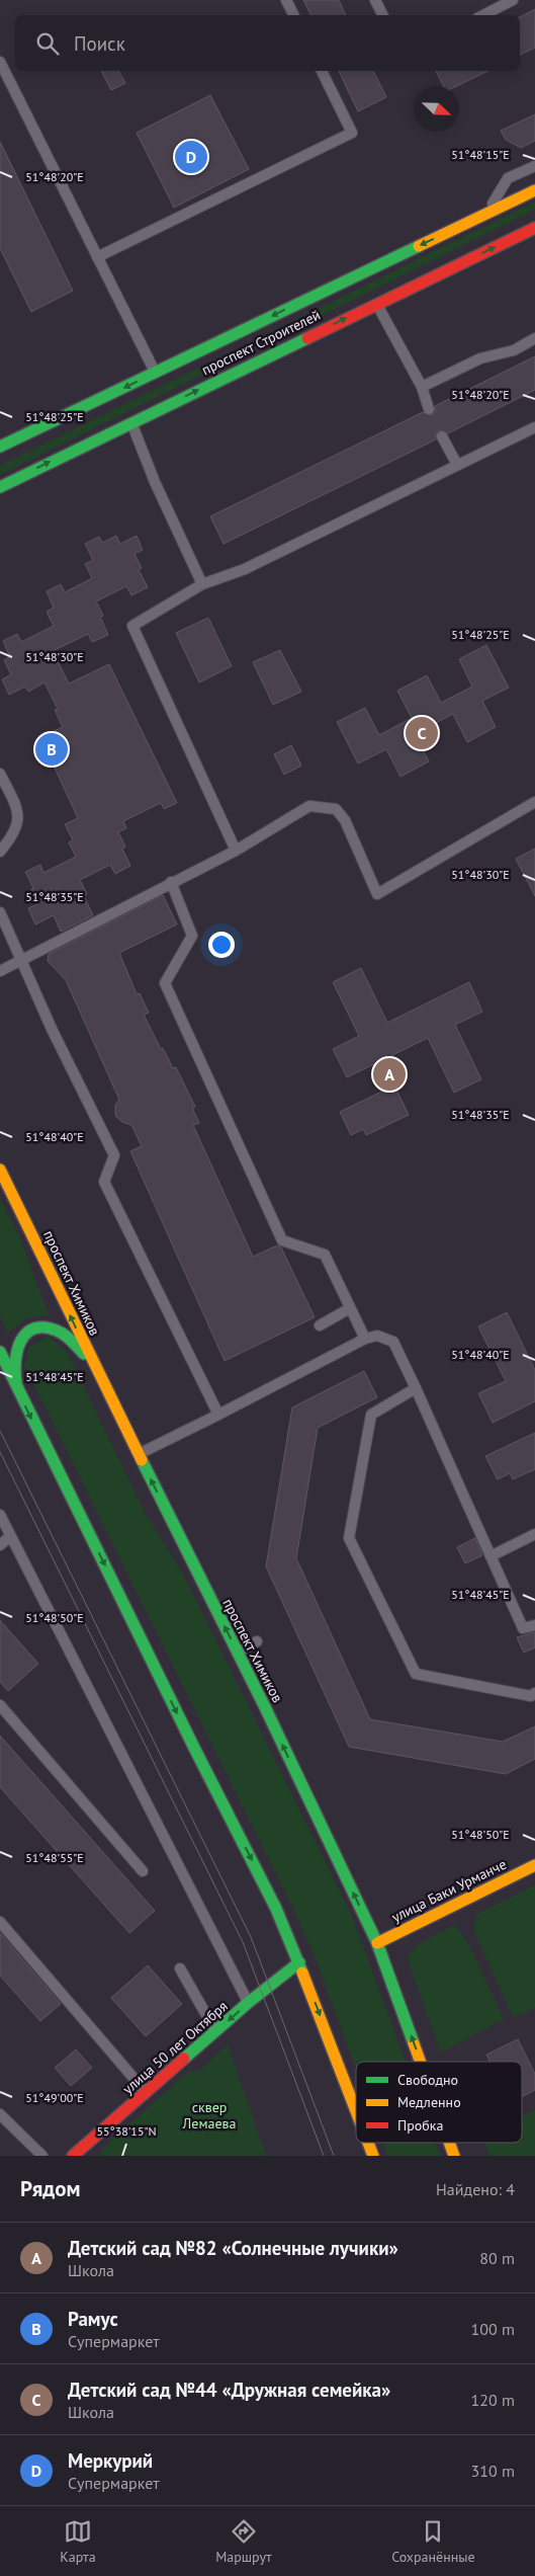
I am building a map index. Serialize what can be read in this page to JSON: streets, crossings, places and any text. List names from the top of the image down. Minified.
{"streets":{"main road":["проспект Строителей","проспект Химиков","улица Баки Урманче","улица 50 лет Октября"]},"crossings":[["проспект Химиков","улица Баки Урманче"]],"parks":["сквер Лемаева"],"legend":["Свободно","Медленно","Пробка"],"north":"bottom right","page":{"search":"Поиск","pins":["D","C","B","A"],"heading":["Рядом","Найдено: 4"],"list":[{"mark":"A","name":"Детский сад №82 «Солнечные лучики»","note":"Школа","value":"80 m"},{"mark":"B","name":"Рамус","note":"Супермаркет","value":"100 m"},{"mark":"C","name":"Детский сад №44 «Дружная семейка»","note":"Школа","value":"120 m"},{"mark":"D","name":"Меркурий","note":"Супермаркет","value":"310 m"}],"nav":["Карта","Маршрут","Сохранённые"]},"coordinates":["51°48'15\"E","51°48'20\"E","51°48'25\"E","51°48'30\"E","51°48'35\"E","51°48'40\"E","51°48'45\"E","51°48'50\"E","51°48'55\"E","51°49'00\"E","55°38'15\"N"]}
